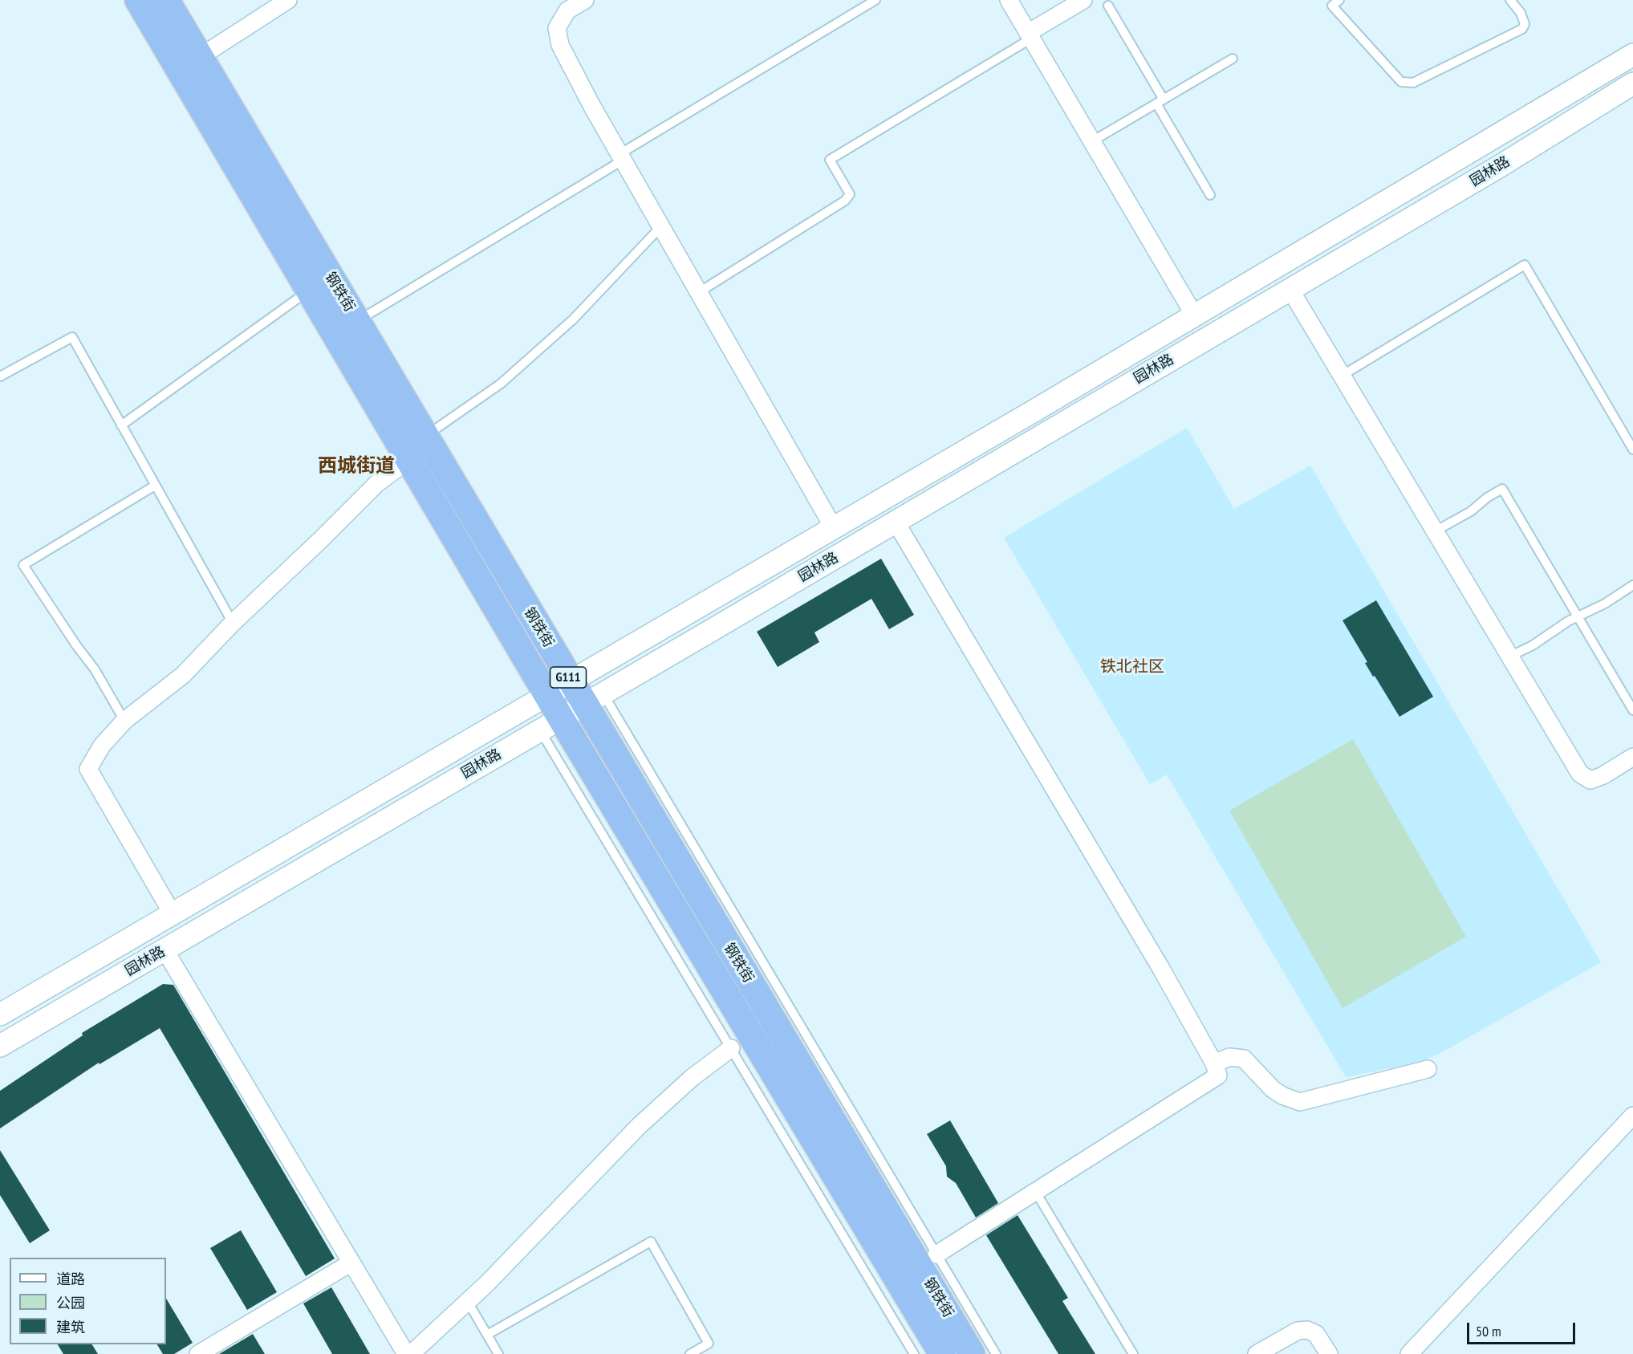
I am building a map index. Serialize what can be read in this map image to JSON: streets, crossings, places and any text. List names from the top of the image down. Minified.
{"streets":{"highway":["钢铁街","G111"],"street":["园林路"]},"crossings":[["园林路","钢铁街"]],"districts":["西城街道","铁北社区"],"legend":["道路","公园","建筑"],"scale_bar":"50 m"}
